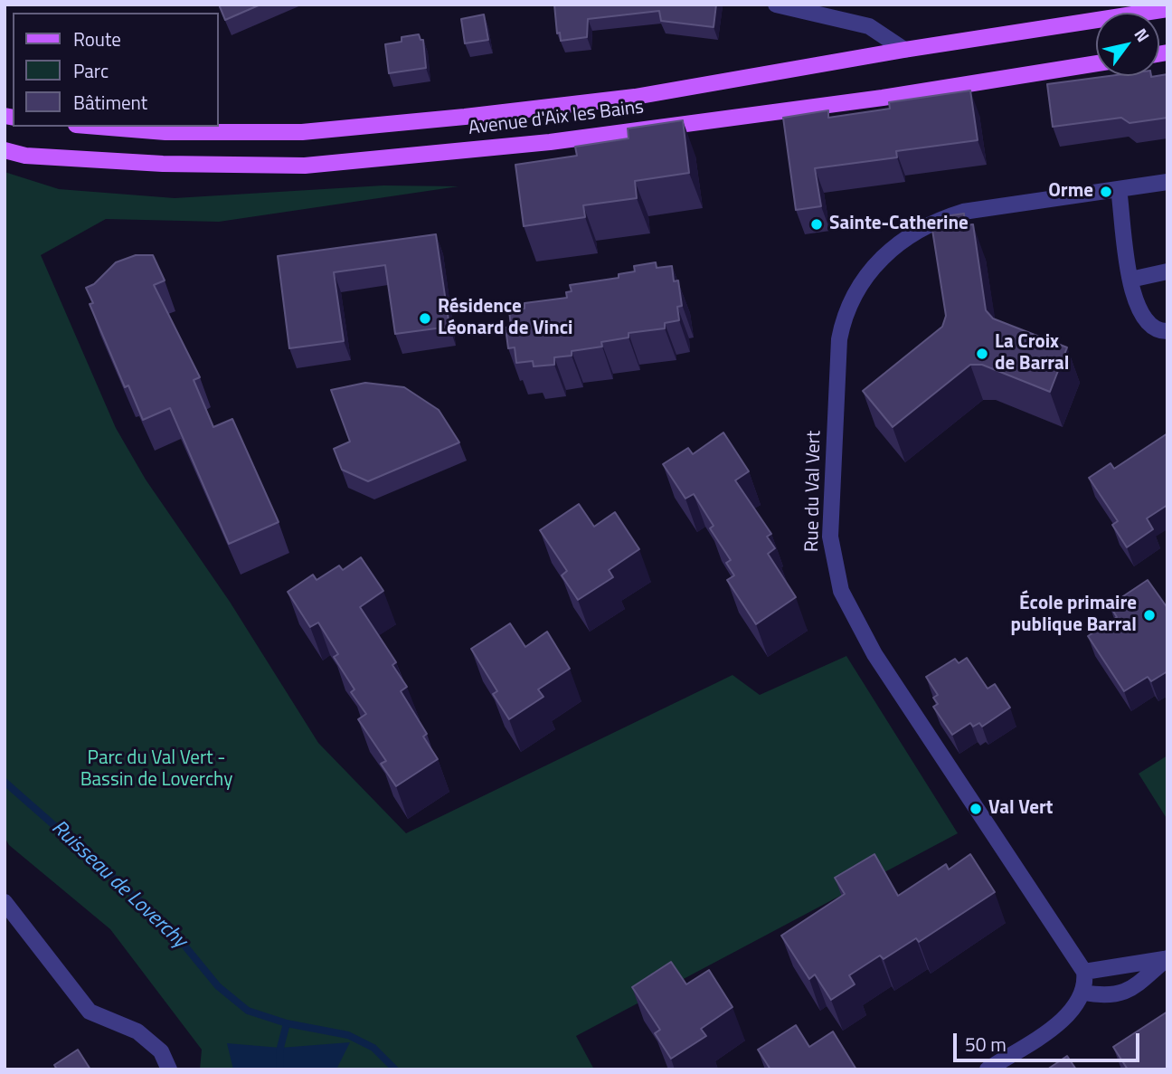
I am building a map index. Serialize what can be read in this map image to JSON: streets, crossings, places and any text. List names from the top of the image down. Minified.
{"streets":{"main road":["Avenue d'Aix les Bains"],"street":["Rue du Val Vert"]},"water":["Ruisseau de Loverchy"],"parks":["Parc du Val Vert - Bassin de Loverchy"],"places":["Orme","Sainte-Catherine","Résidence Léonard de Vinci","La Croix de Barral","École primaire publique Barral","Val Vert"],"legend":["Route","Parc","Bâtiment"],"scale_bar":"50 m","north":"top right"}
